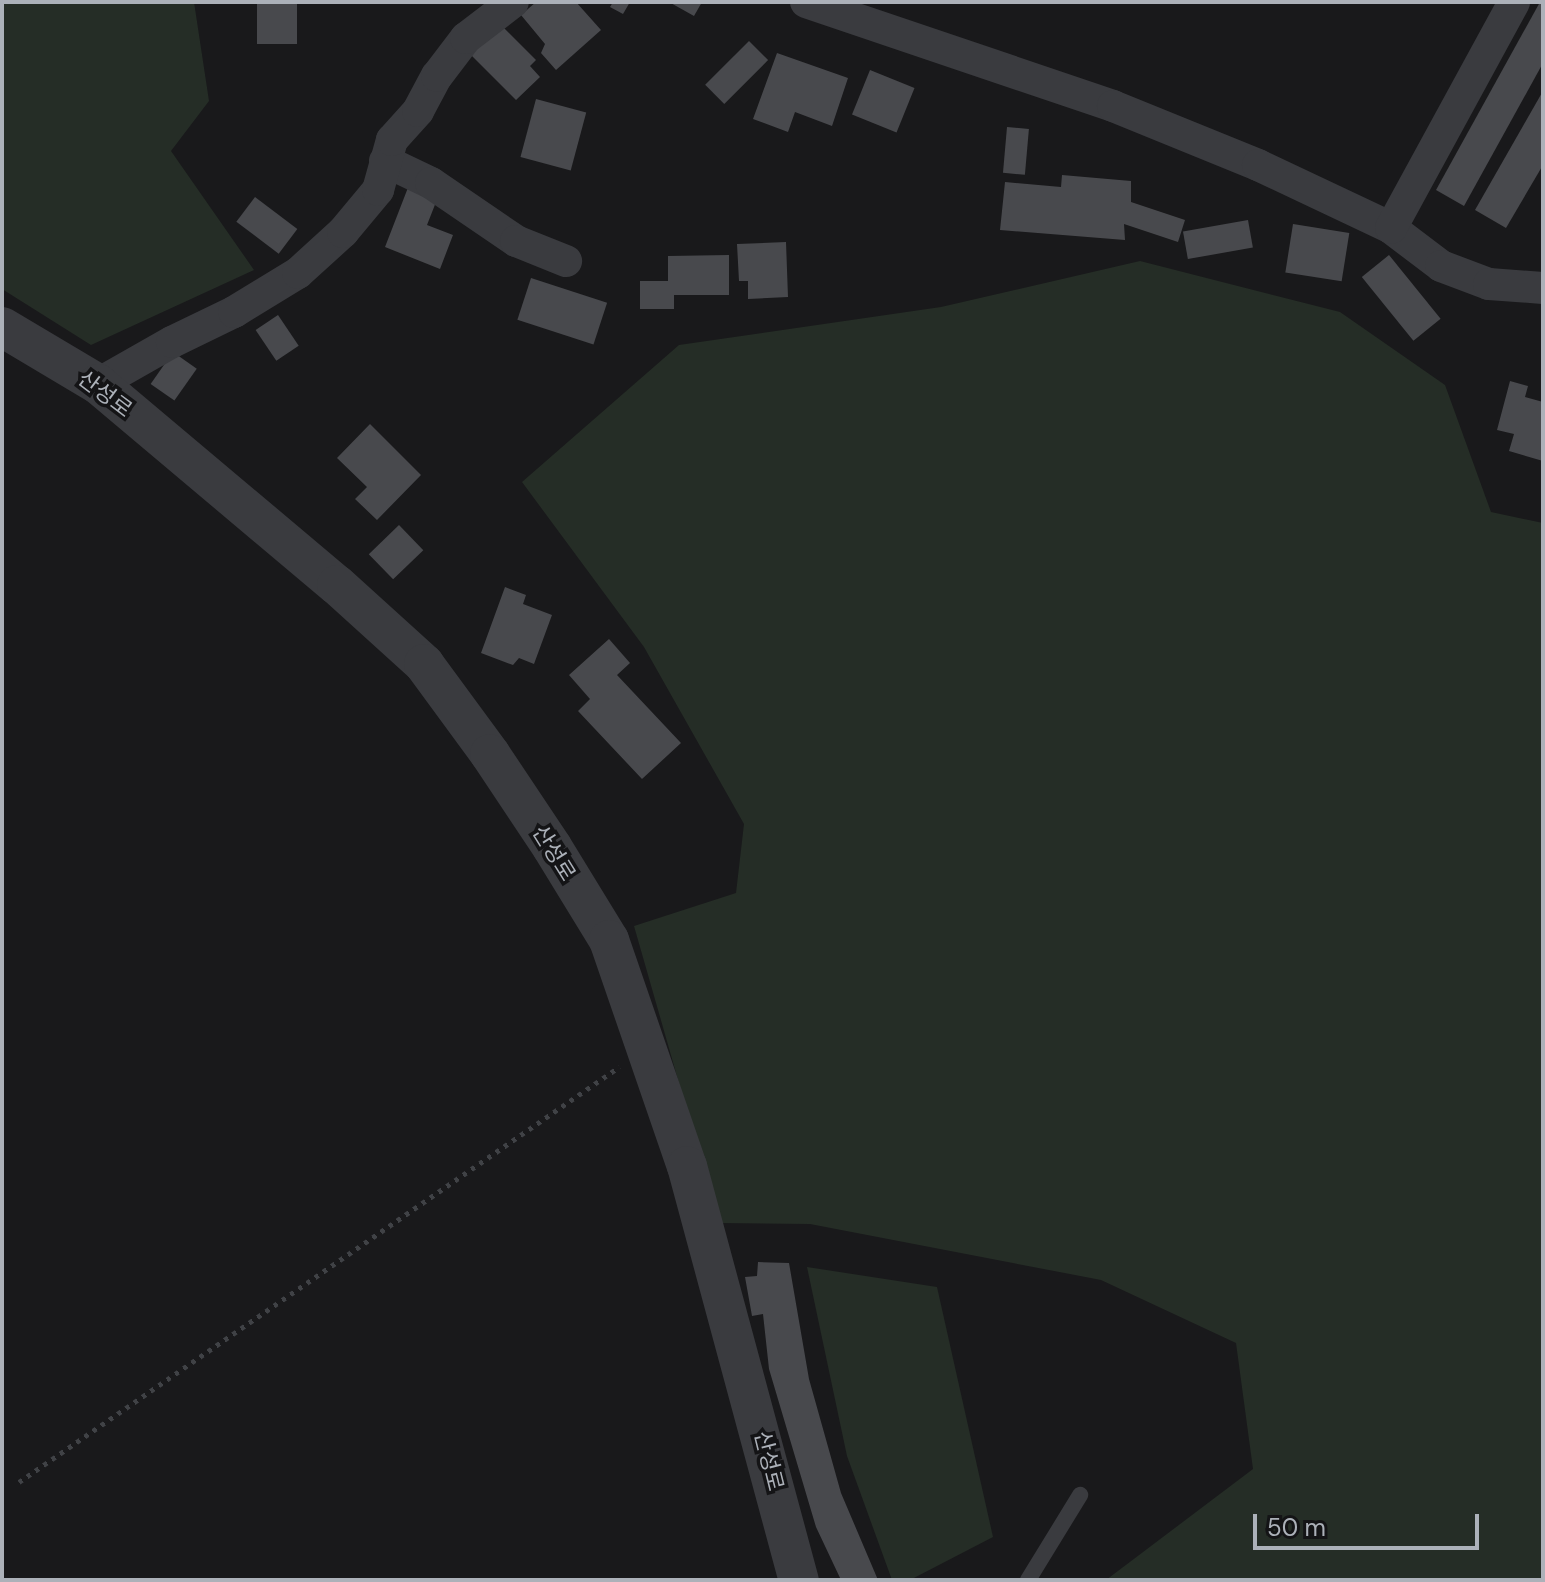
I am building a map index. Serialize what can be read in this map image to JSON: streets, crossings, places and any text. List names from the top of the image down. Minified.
{"streets":{"street":["산성로"]},"scale_bar":"50 m"}
